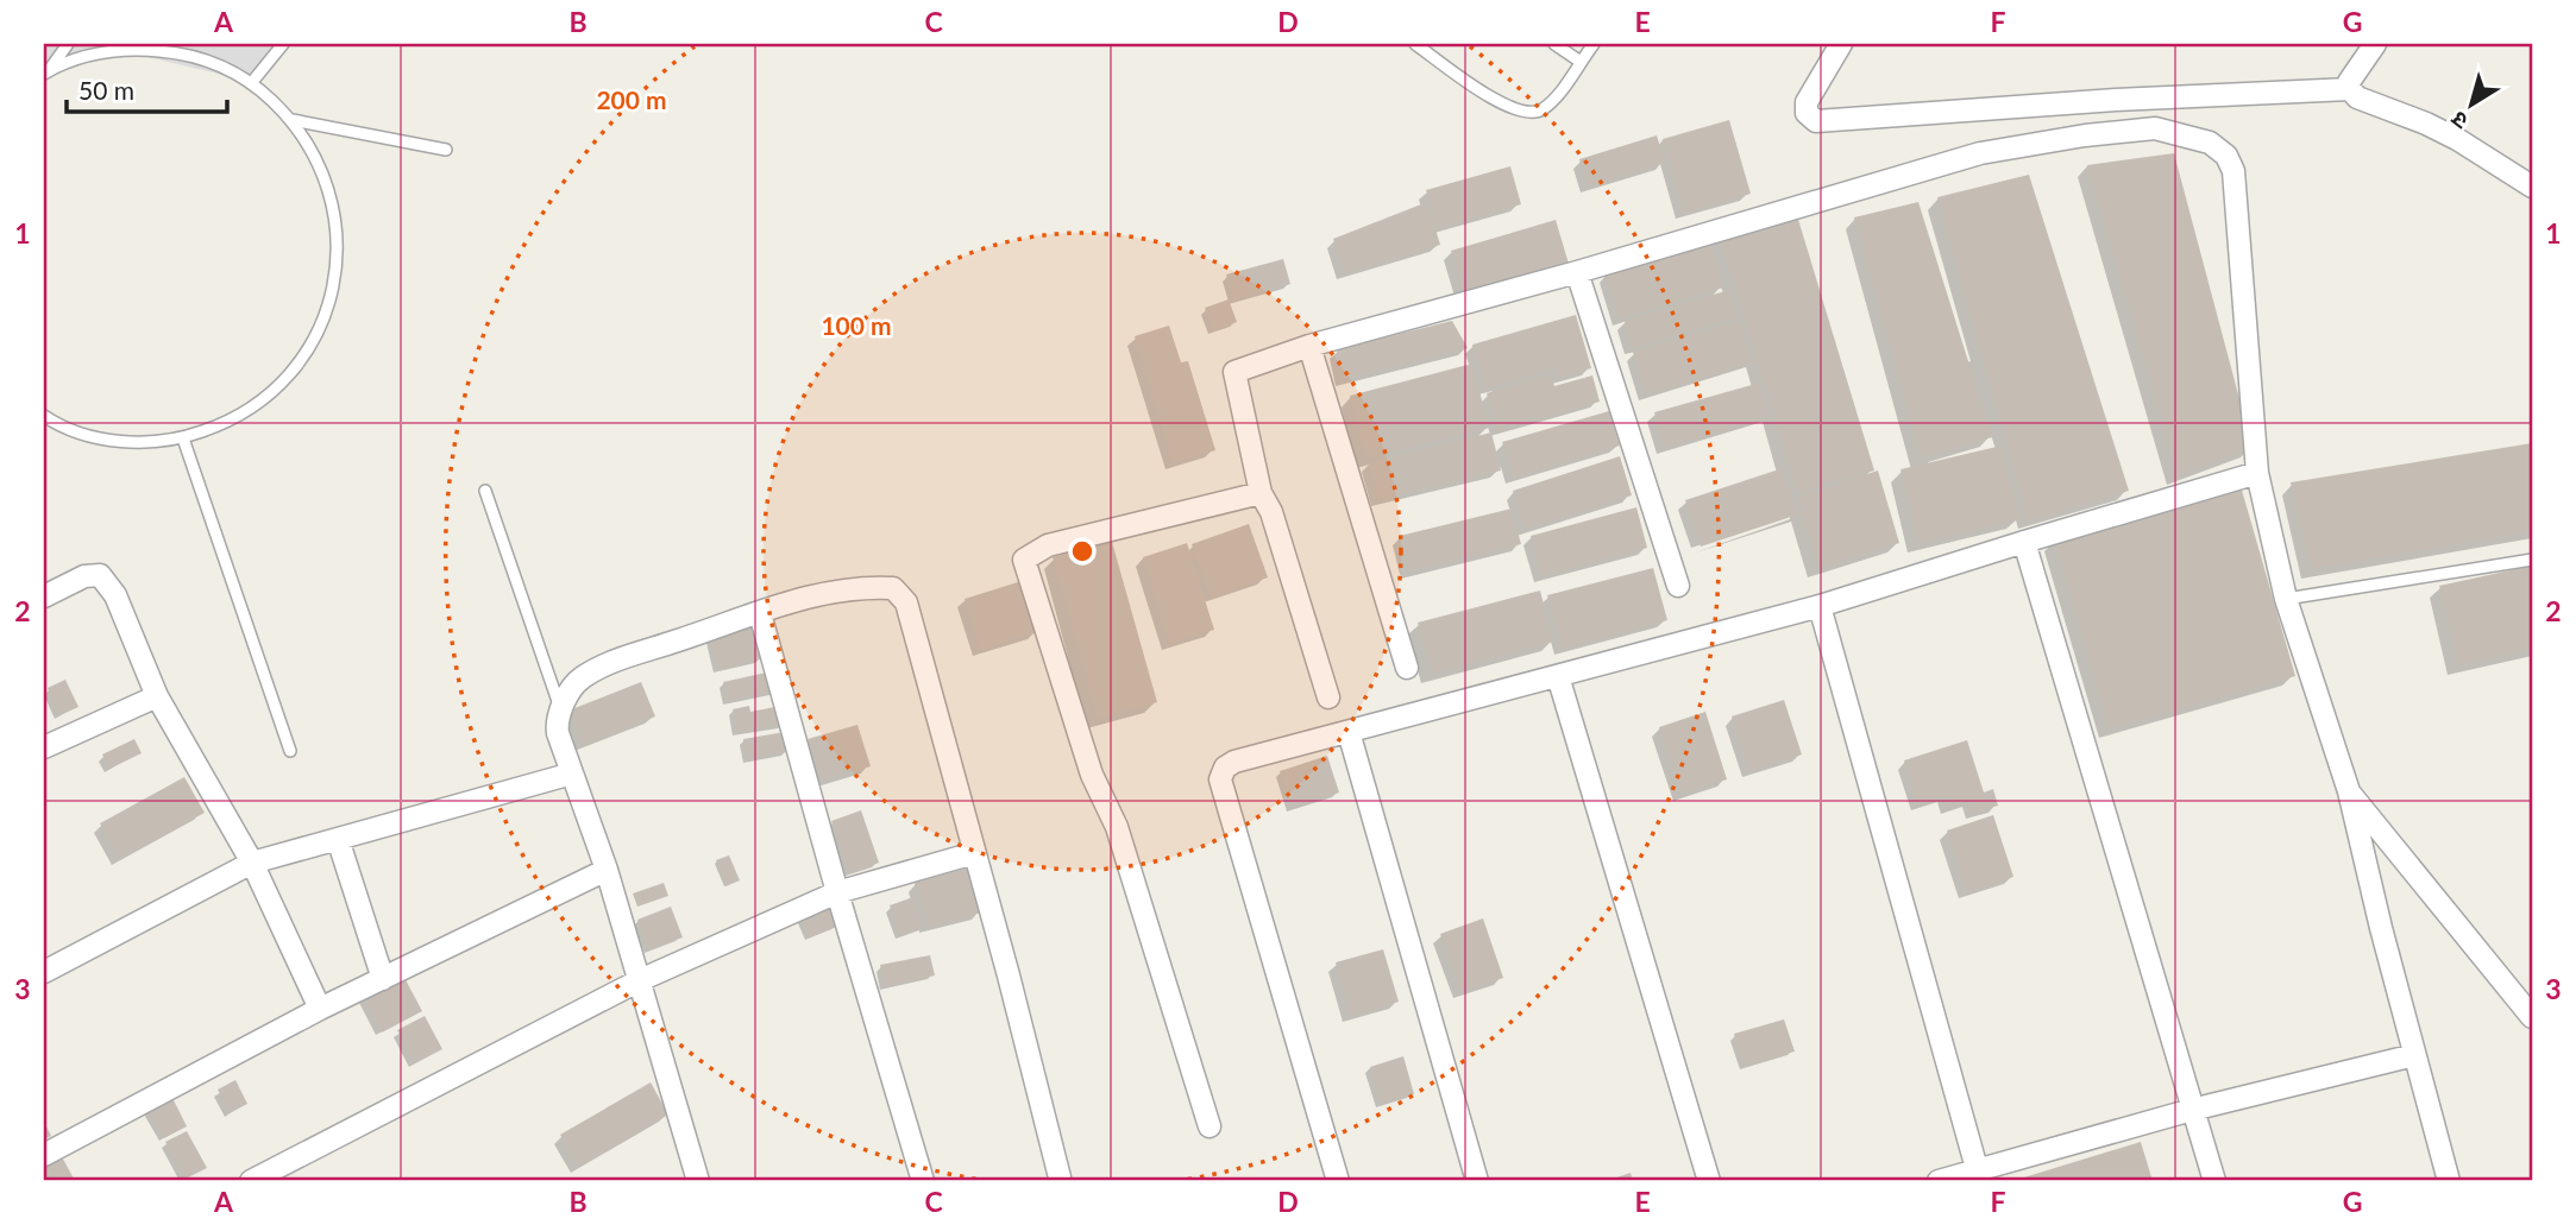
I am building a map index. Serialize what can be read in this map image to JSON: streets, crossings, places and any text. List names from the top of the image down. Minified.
{"scale_bar":"50 m","north":"bottom left","grid":{"columns":["A","B","C","D","E","F","G"],"rows":["1","2","3"]},"rings":["200 m","100 m"]}
